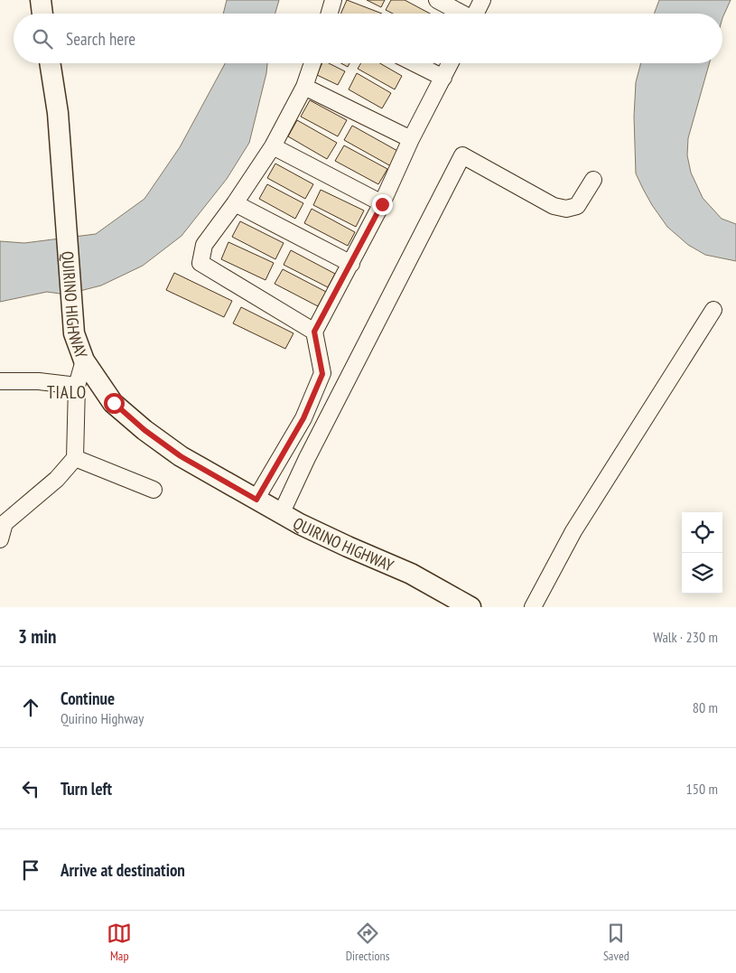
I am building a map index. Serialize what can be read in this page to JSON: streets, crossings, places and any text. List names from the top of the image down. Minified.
{"streets":{"main road":["QUIRINO HIGHWAY"]},"districts":["TIALO"],"page":{"search":"Search here","heading":["3 min","Walk · 230 m"],"list":[["Continue","Quirino Highway","80 m"],["Turn left","150 m"],"Arrive at destination"],"nav":["Map","Directions","Saved"]}}
